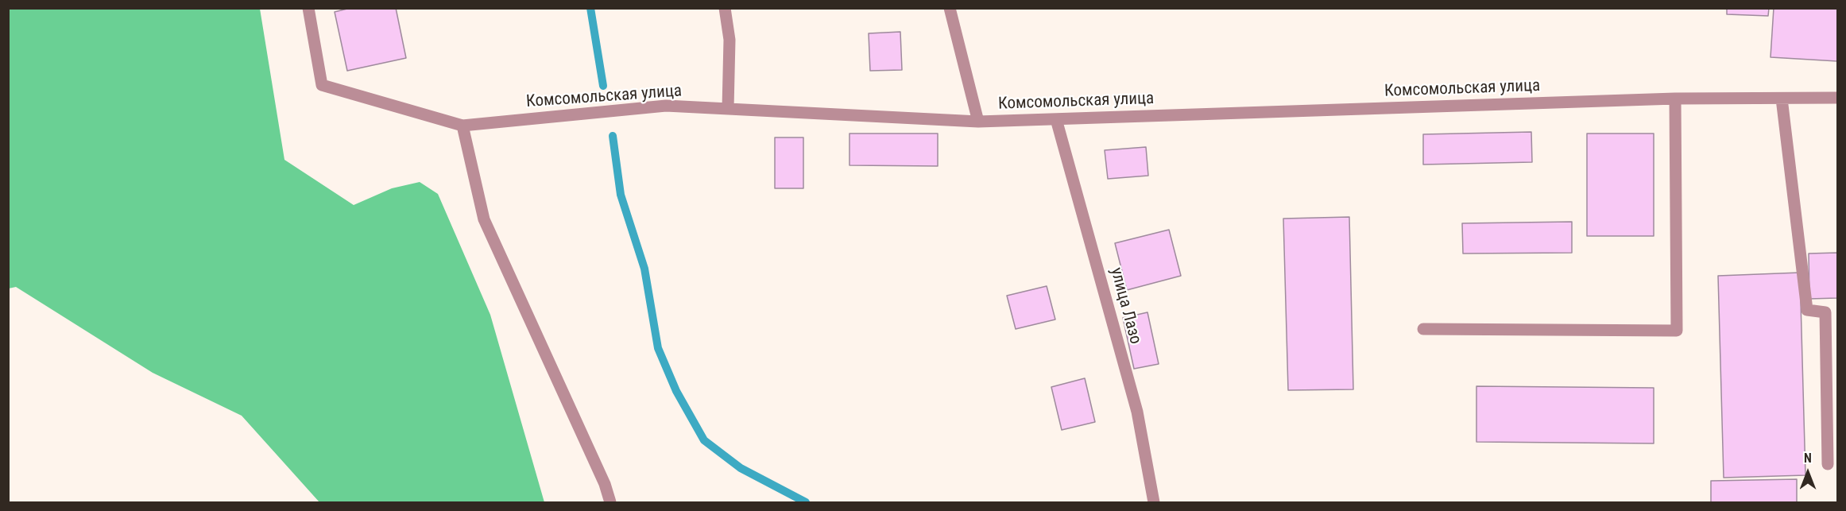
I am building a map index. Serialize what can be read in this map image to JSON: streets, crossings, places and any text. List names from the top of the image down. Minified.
{"streets":{"street":["Комсомольская улица","улица Лазо"]},"crossings":[["Комсомольская улица","улица Лазо"]],"north":"top"}
